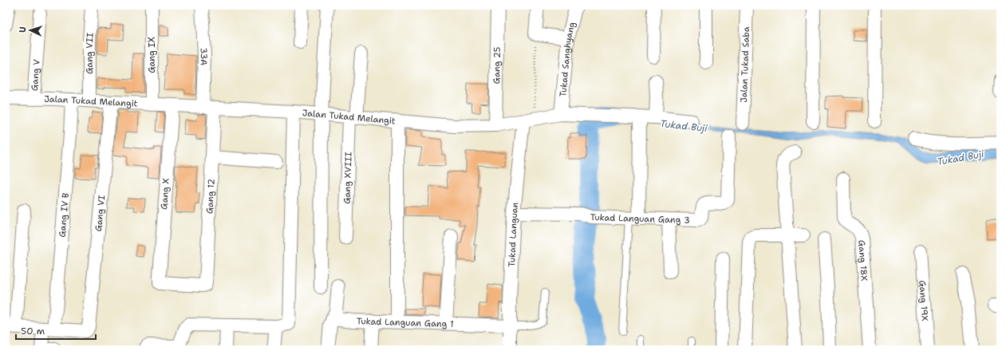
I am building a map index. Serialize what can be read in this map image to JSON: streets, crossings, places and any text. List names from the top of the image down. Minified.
{"streets":{"street":["Gang VII","Gang IX","33A","Tukad Sanghyang","Jalan Tukad Saba","Gang 25","Gang V","Jalan Tukad Melangit","Gang XVIII","Gang X","Gang 12","Gang VI","Gang IV B","Tukad Languan Gang 3","Tukad Languan","Gang 18X","Gang 19X","Tukad Languan Gang 1"]},"crossings":[["Gang VII","Jalan Tukad Melangit"],["Gang IX","Jalan Tukad Melangit"],["33A","Jalan Tukad Melangit"],["33A","Gang 12"],["Tukad Sanghyang","Jalan Tukad Melangit"],["Gang 25","Jalan Tukad Melangit"],["Gang V","Jalan Tukad Melangit"],["Jalan Tukad Melangit","Gang XVIII"],["Jalan Tukad Melangit","Gang X"],["Jalan Tukad Melangit","Gang 12"],["Jalan Tukad Melangit","Gang VI"],["Jalan Tukad Melangit","Gang IV B"],["Jalan Tukad Melangit","Tukad Languan"],["Gang X","Gang 12"],["Gang VI","Gang IV B"],["Tukad Languan Gang 3","Tukad Languan"],["Tukad Languan","Tukad Languan Gang 1"]],"water":["Tukad Buji"],"scale_bar":"50 m","north":"left"}
